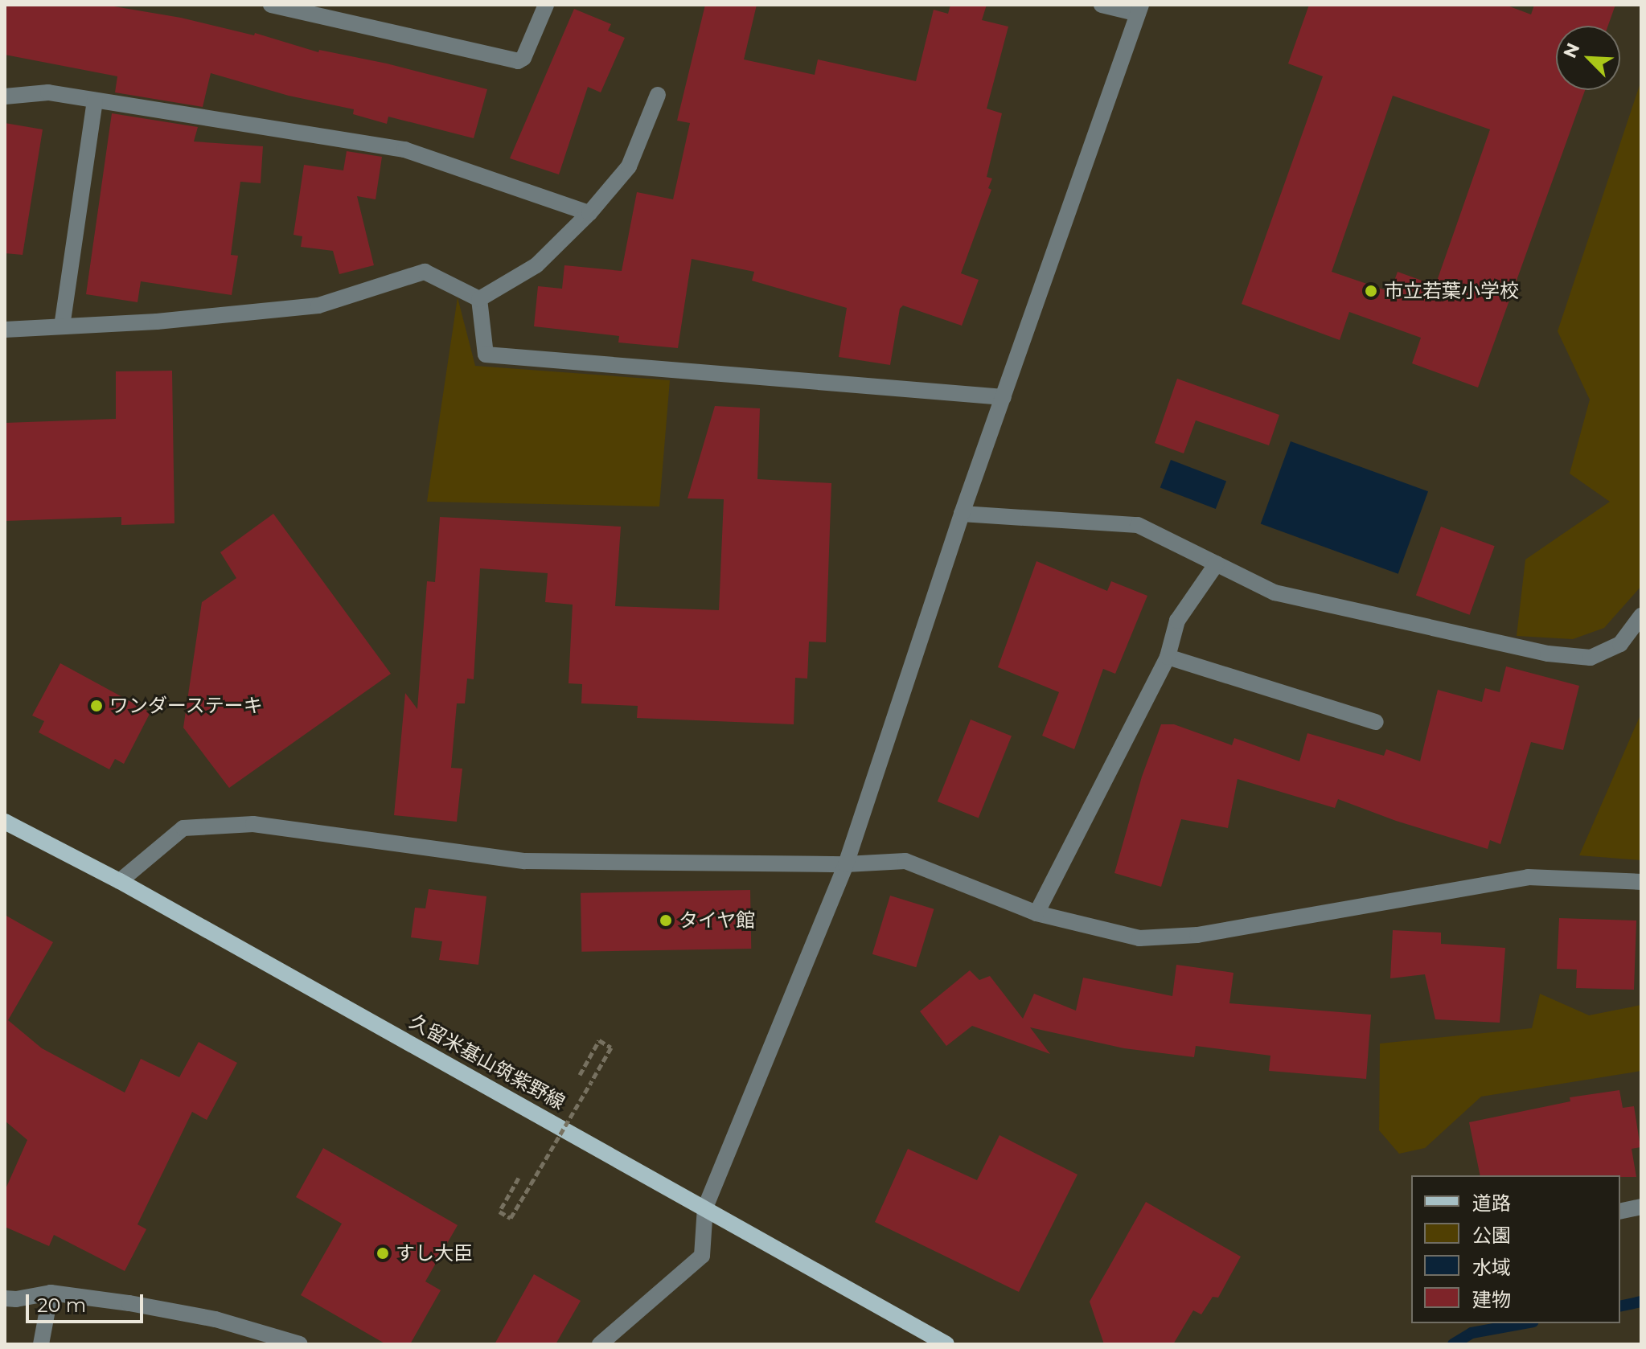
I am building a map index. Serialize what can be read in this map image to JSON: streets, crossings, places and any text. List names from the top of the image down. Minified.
{"streets":{"main road":["久留米基山筑紫野線"]},"places":["市立若葉小学校","ワンダーステーキ","タイヤ館","すし大臣"],"legend":["道路","公園","水域","建物"],"scale_bar":"20 m","north":"top left"}
